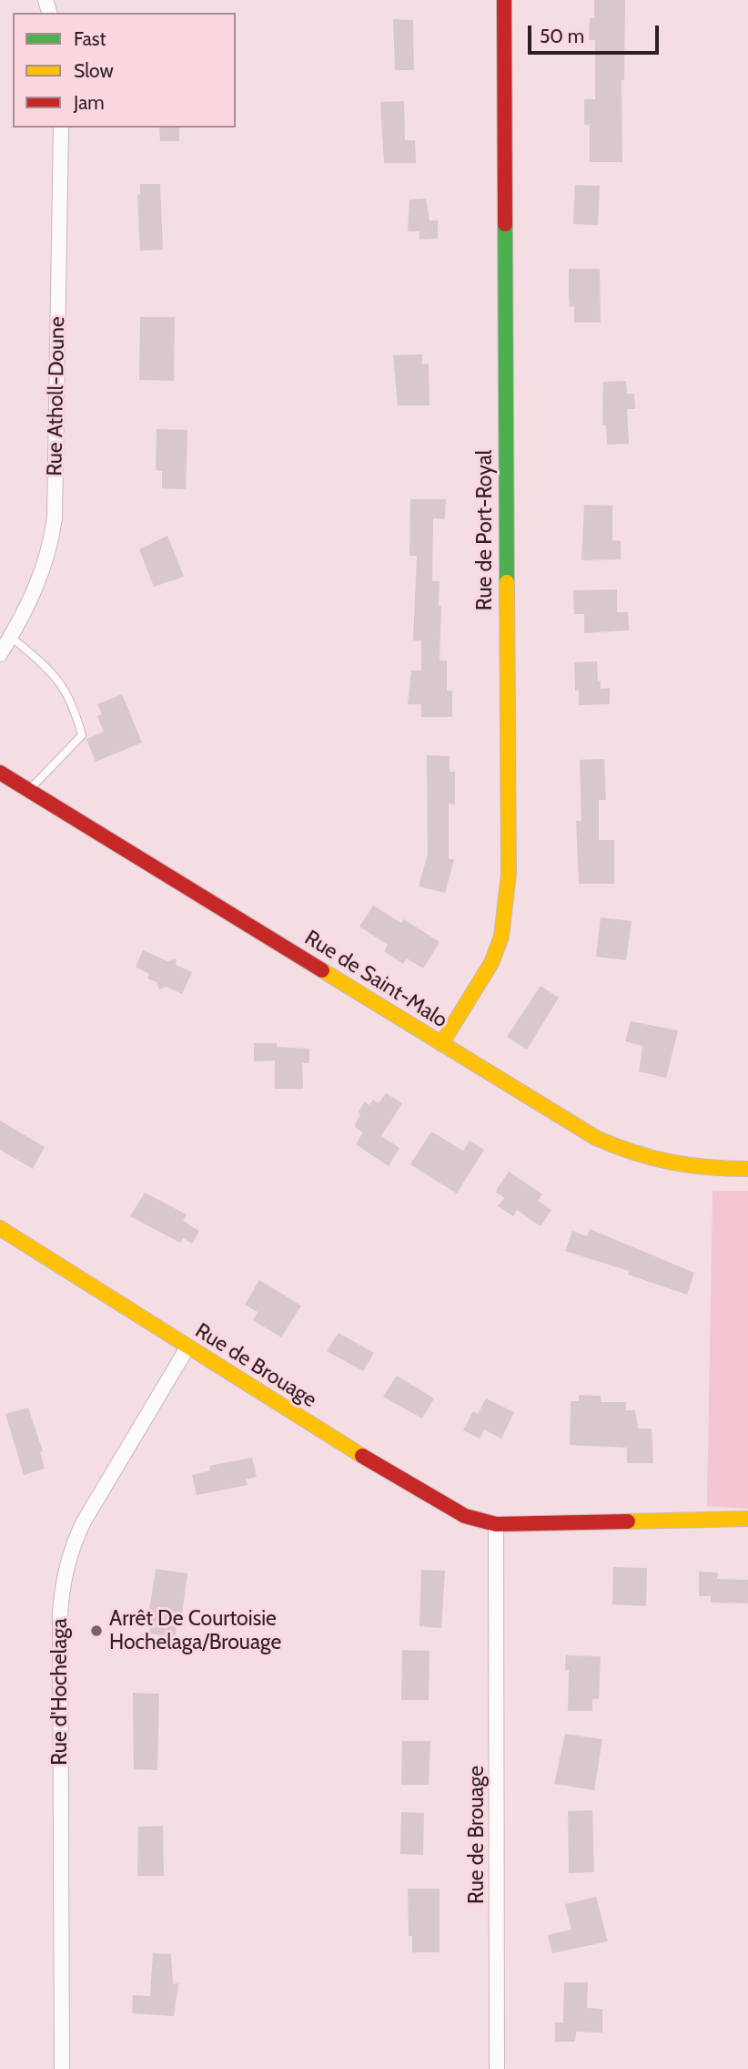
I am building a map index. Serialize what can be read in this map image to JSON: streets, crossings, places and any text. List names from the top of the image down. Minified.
{"streets":{"street":["Rue Atholl-Doune","Rue de Port-Royal","Rue de Saint-Malo","Rue de Brouage","Rue d'Hochelaga"]},"crossings":[["Rue de Port-Royal","Rue de Saint-Malo"],["Rue de Brouage","Rue d'Hochelaga"]],"places":["Arrêt De Courtoisie Hochelaga/Brouage"],"legend":["Fast","Slow","Jam"],"scale_bar":"50 m"}
